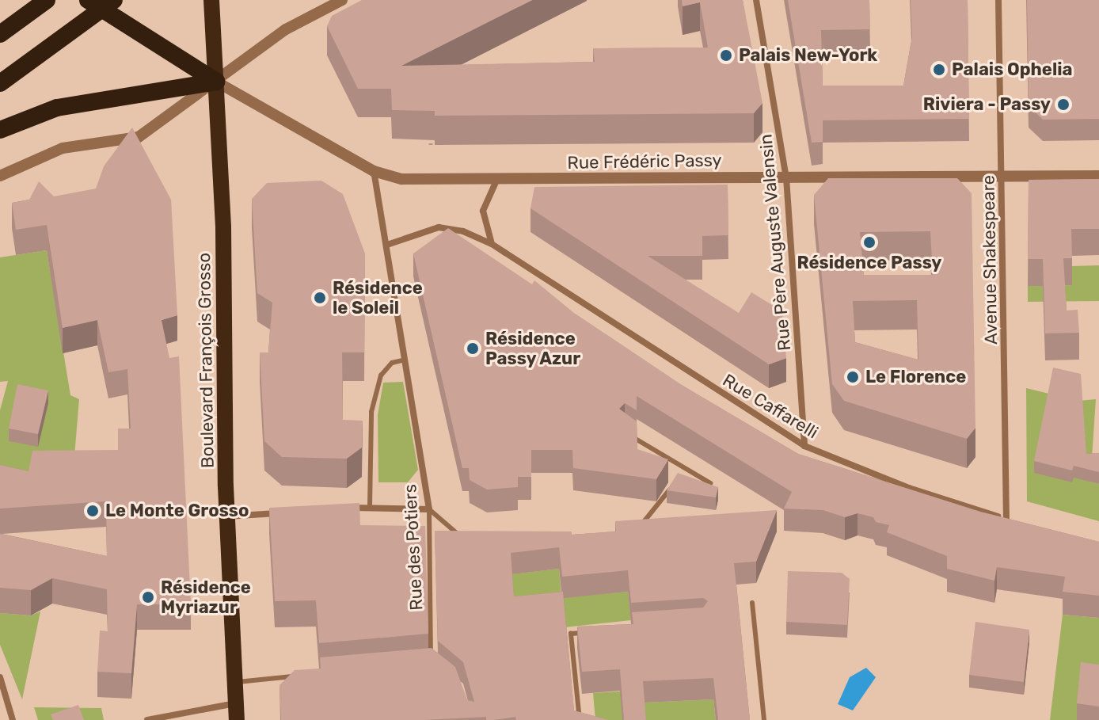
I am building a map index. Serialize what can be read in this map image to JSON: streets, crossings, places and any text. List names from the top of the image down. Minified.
{"streets":{"main road":["Boulevard François Grosso"],"street":["Rue Frédéric Passy","Rue Père Auguste Valensin","Avenue Shakespeare","Rue Caffarelli","Rue des Potiers"]},"crossings":[["Rue Frédéric Passy","Rue Père Auguste Valensin"],["Rue Frédéric Passy","Avenue Shakespeare"],["Rue Frédéric Passy","Boulevard François Grosso"],["Rue Frédéric Passy","Rue des Potiers"],["Rue Père Auguste Valensin","Rue Caffarelli"],["Avenue Shakespeare","Rue Caffarelli"],["Rue Caffarelli","Rue des Potiers"]],"places":["Palais New-York","Palais Ophelia","Riviera - Passy","Résidence Passy","Résidence le Soleil","Résidence Passy Azur","Le Florence","Le Monte Grosso","Résidence Myriazur"]}
